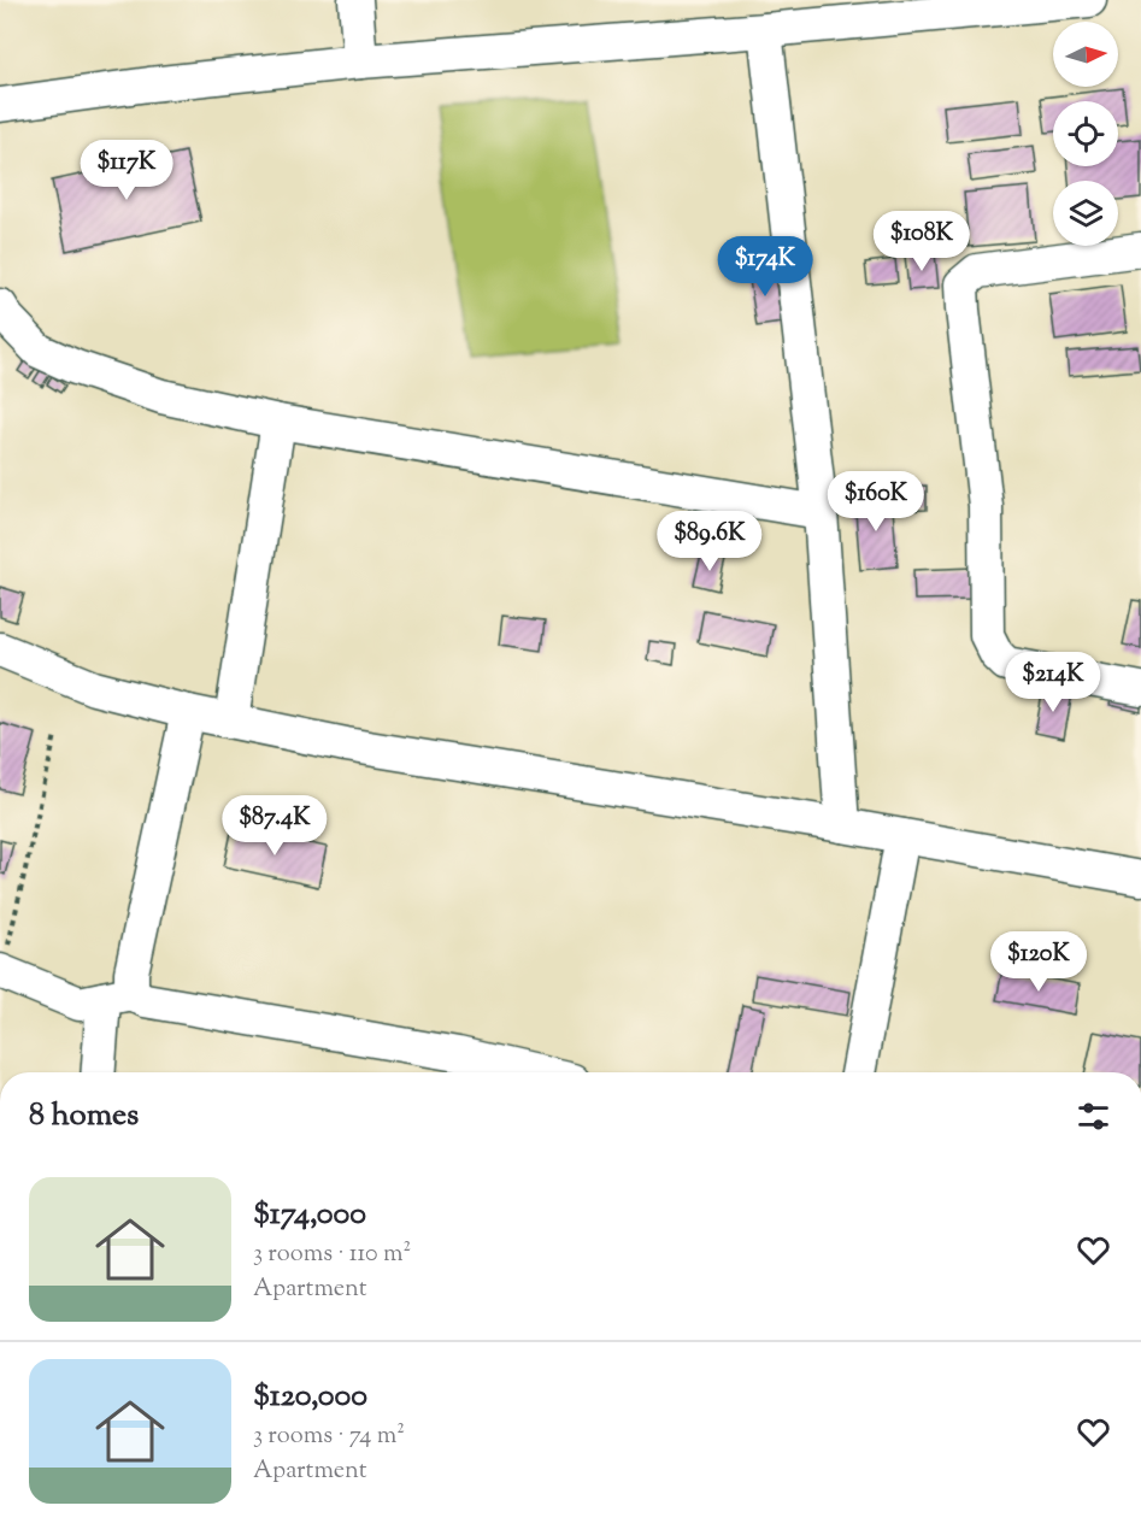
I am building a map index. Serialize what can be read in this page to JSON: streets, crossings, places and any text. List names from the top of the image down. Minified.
{"north":"right","page":{"price":["$117K","$108K","$174K","$160K","$89.6K","$214K","$87.4K","$120K"],"heading":"8 homes","list":[{"name":"$174,000","note":"3 rooms · 110 m² · Apartment"},{"name":"$120,000","note":"3 rooms · 74 m² · Apartment"}]}}
